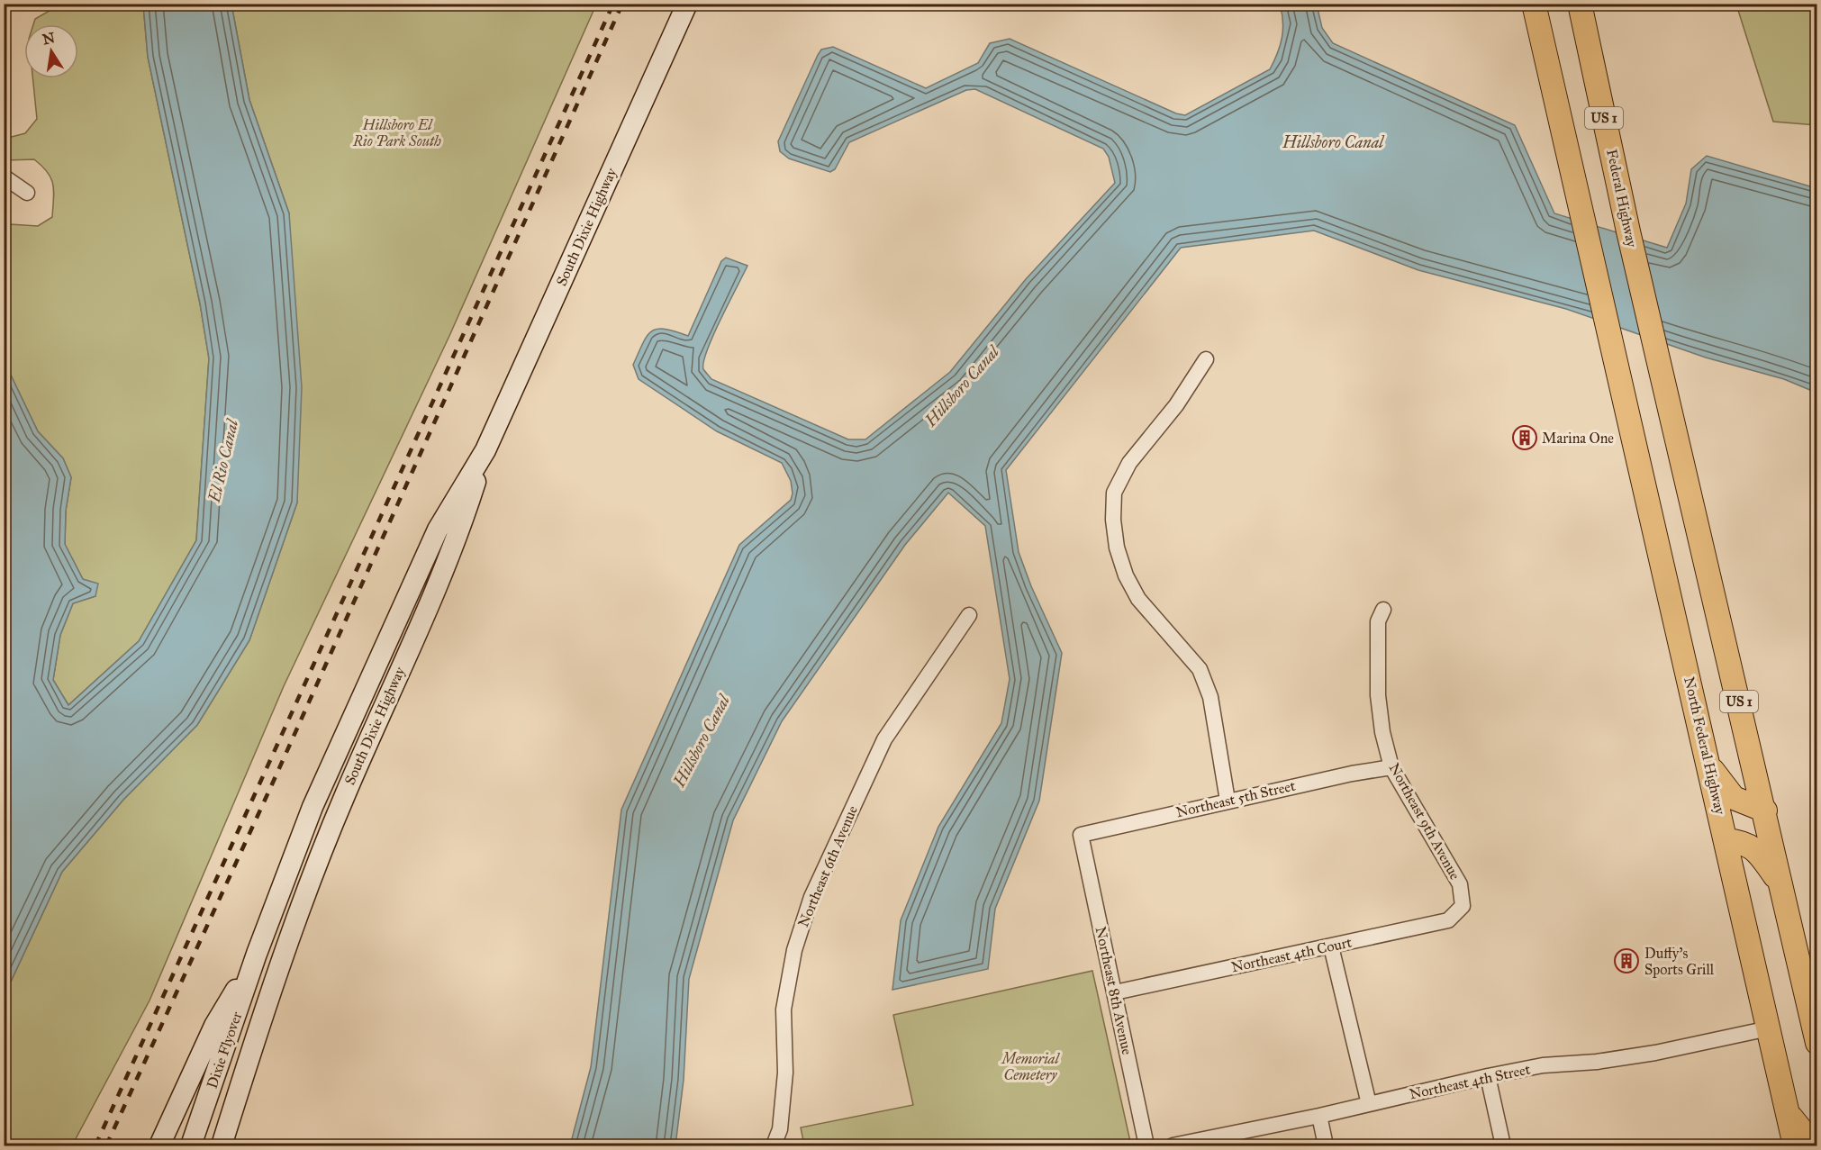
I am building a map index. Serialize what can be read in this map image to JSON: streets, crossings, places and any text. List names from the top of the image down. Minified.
{"streets":{"main road":["US 1","Federal Highway","South Dixie Highway","North Federal Highway","Dixie Flyover"],"street":["Northeast 5th Street","Northeast 9th Avenue","Northeast 6th Avenue","Northeast 4th Court","Northeast 8th Avenue","Northeast 4th Street"]},"crossings":[["US 1","Federal Highway"],["South Dixie Highway","Dixie Flyover"],["North Federal Highway","Northeast 4th Street"],["Northeast 5th Street","Northeast 9th Avenue"],["Northeast 5th Street","Northeast 8th Avenue"],["Northeast 9th Avenue","Northeast 4th Court"],["Northeast 4th Court","Northeast 8th Avenue"]],"water":["Hillsboro Canal","El Rio Canal"],"parks":["Hillsboro El Rio Park South","Memorial Cemetery"],"places":{"building":["Marina One","Duffy's Sports Grill"]},"north":"top"}
